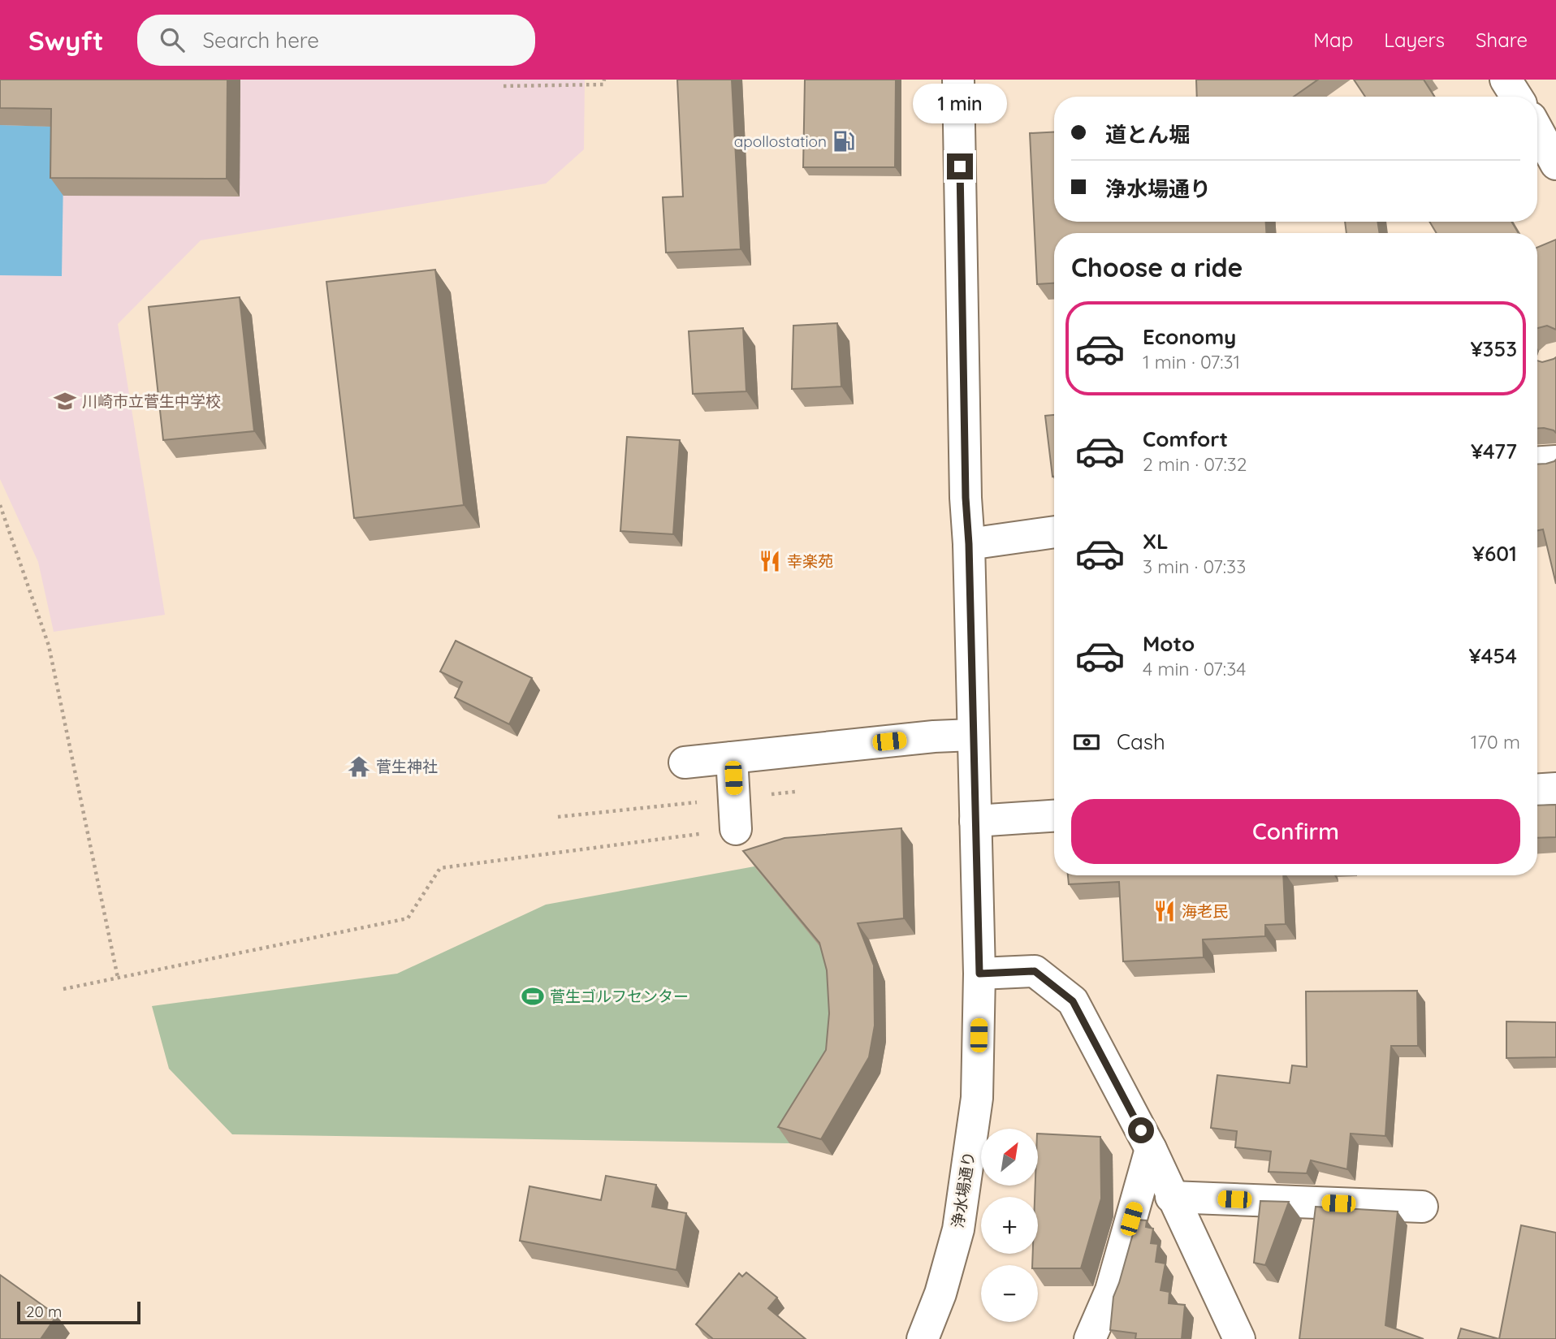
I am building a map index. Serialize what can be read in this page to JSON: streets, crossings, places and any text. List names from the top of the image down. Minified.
{"streets":{"main road":["浄水場通り"]},"places":{"fuel station":["apollostation"],"school or university":["川崎市立菅生中学校"],"restaurant":["幸楽苑","海老民"],"temple":["菅生神社"],"sports":["菅生ゴルフセンター"]},"scale_bar":"20 m","north":"top right","page":{"header":"Swyft","search":"Search here","nav":["Map","Layers","Share"],"bubble":"1 min","banner":["道とん堀","浄水場通り"],"heading":"Choose a ride","list":[{"name":"Economy","note":"1 min · 07:31","value":"¥353"},{"name":"Comfort","note":"2 min · 07:32","value":"¥477"},{"name":"XL","note":"3 min · 07:33","value":"¥601"},{"name":"Moto","note":"4 min · 07:34","value":"¥454"}],"pay":["Cash","170 m"],"buttons":"Confirm","map_buttons":["+","−"],"scale":"20 m"}}
